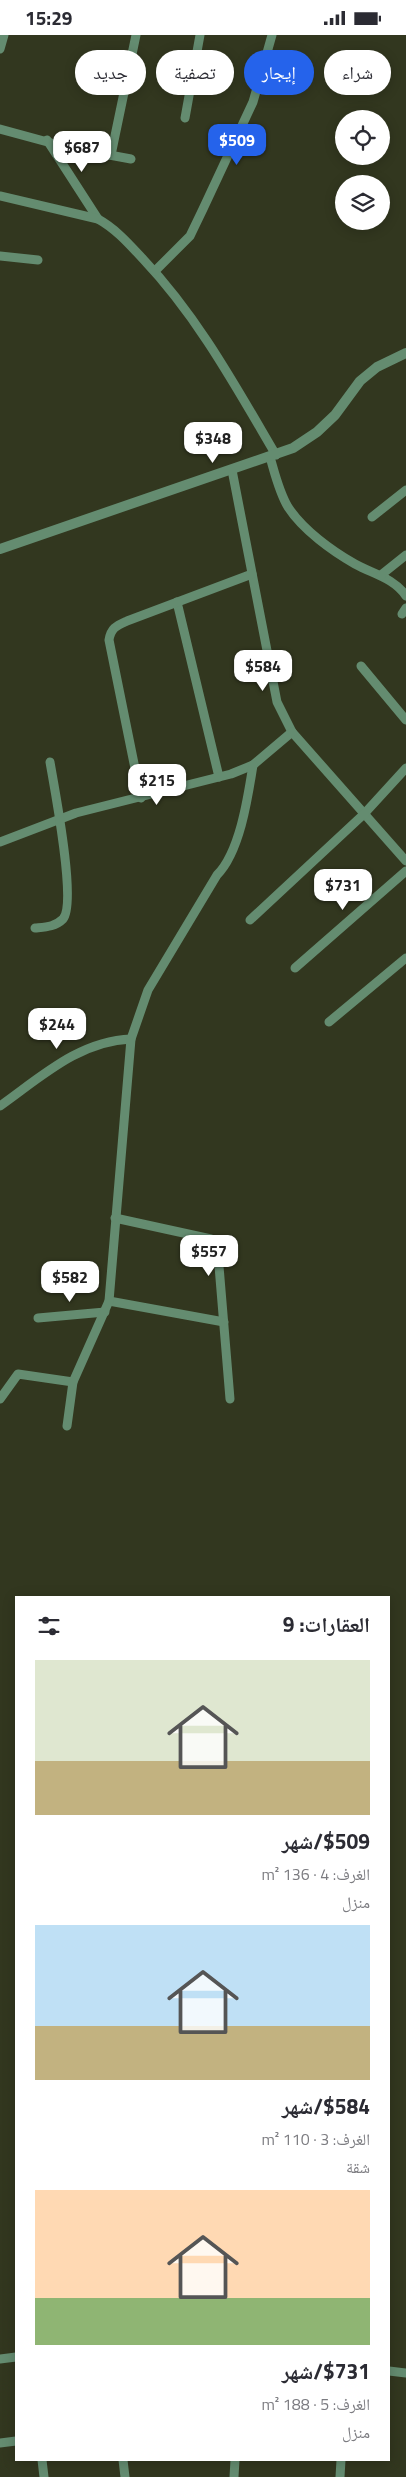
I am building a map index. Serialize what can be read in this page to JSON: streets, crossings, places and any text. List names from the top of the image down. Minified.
{"page":{"status":"15:29","chip":["شراء","إيجار","تصفية","جديد"],"price":["$509","$687","$348","$584","$215","$731","$244","$557","$582"],"heading":"العقارات: 9","list":[{"name":"$509/شهر","note":"الغرف: 4 · 136 m² · منزل"},{"name":"$584/شهر","note":"الغرف: 3 · 110 m² · شقة"},{"name":"$731/شهر","note":"الغرف: 5 · 188 m² · منزل"}]}}
